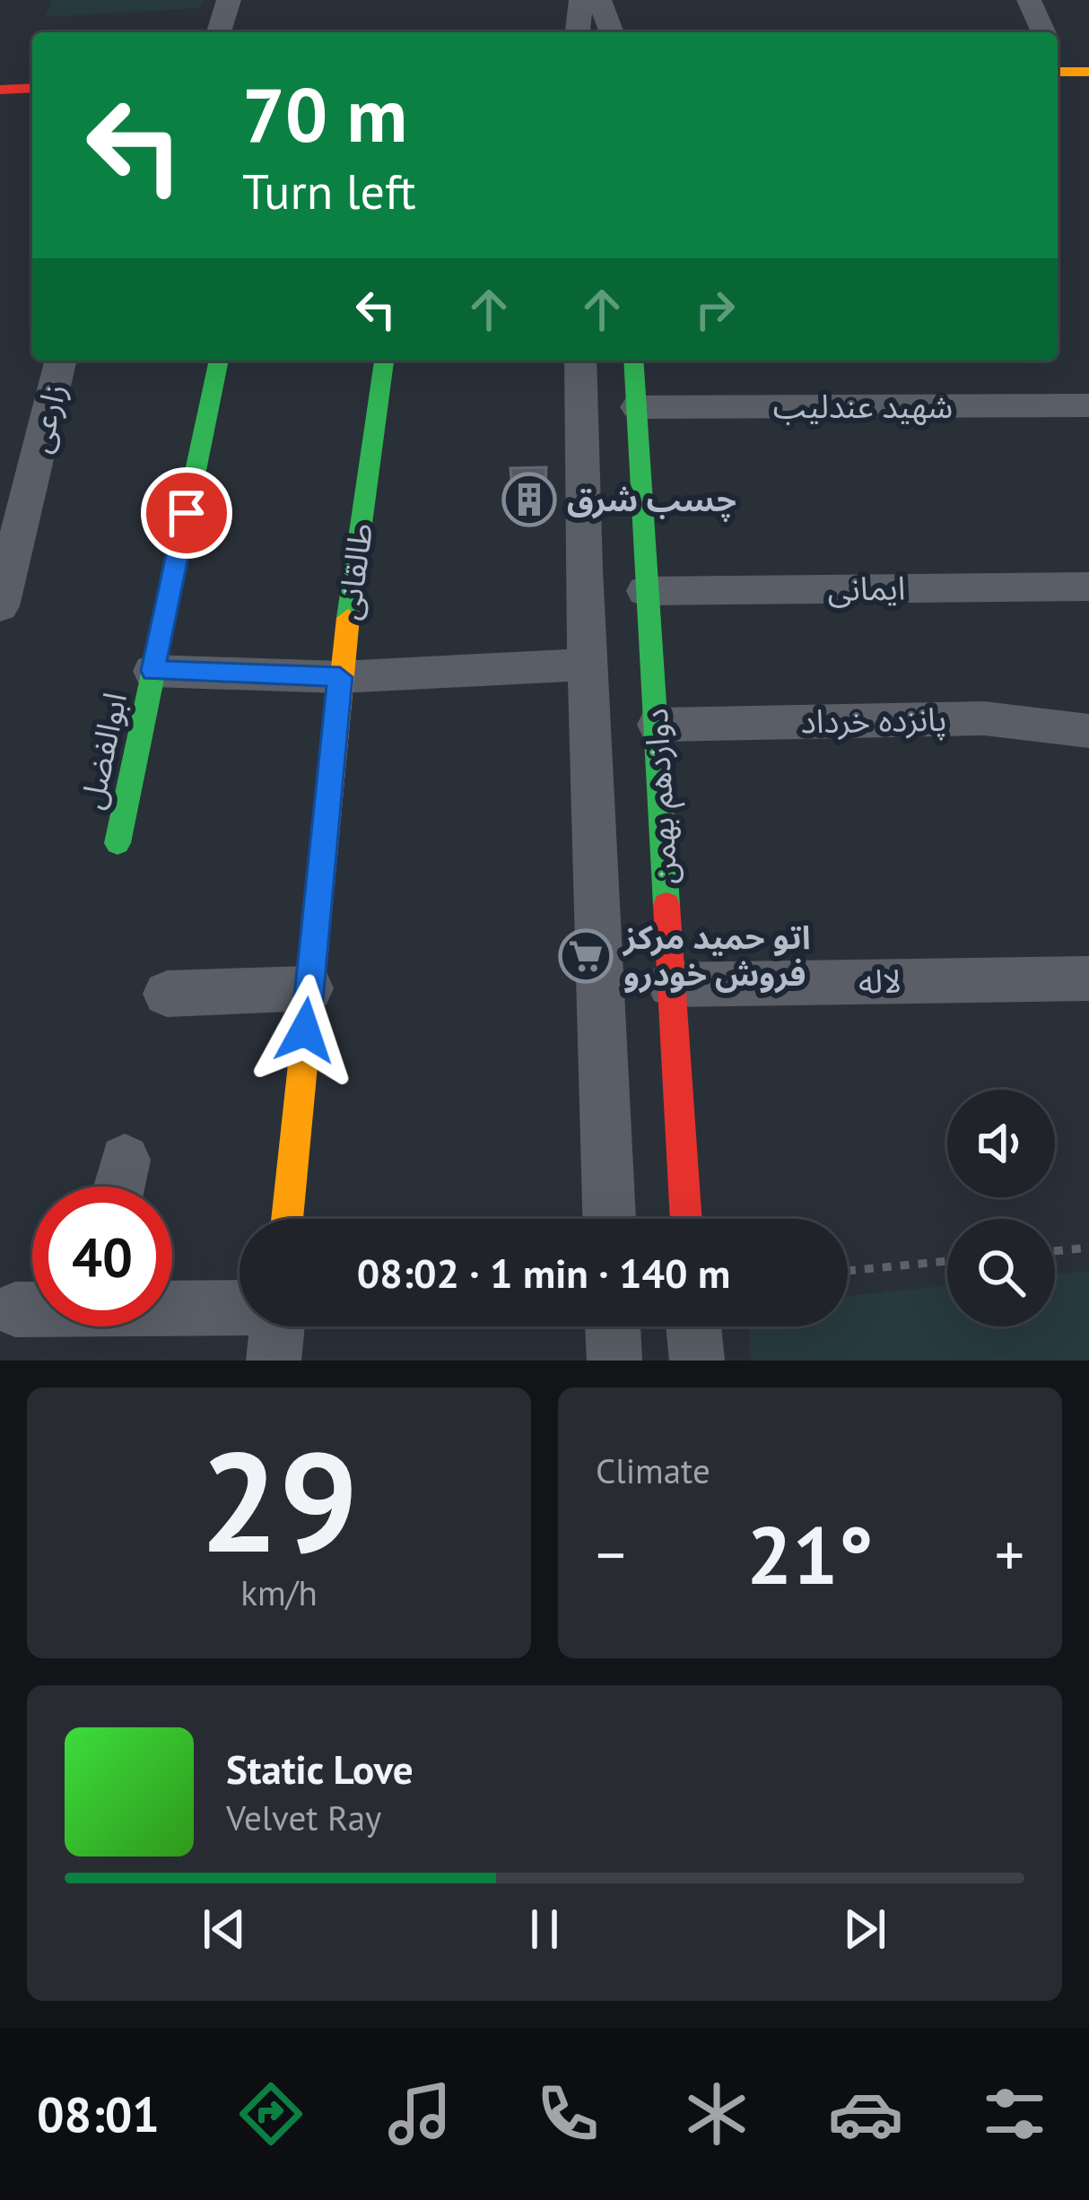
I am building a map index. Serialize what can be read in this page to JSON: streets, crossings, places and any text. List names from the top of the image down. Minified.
{"streets":{"street":["شهید عندلیب","زارعی","طالقانی","ایمانی","پانزده خرداد","ابوالفضل","دوازدهم بهمن","لاله"]},"crossings":[["شهید عندلیب","دوازدهم بهمن"],["ایمانی","دوازدهم بهمن"],["پانزده خرداد","دوازدهم بهمن"],["دوازدهم بهمن","لاله"]],"places":{"building":["چسب شرق"],"supermarket":["اتو حمید مرکز فروش خودرو"]},"page":{"turn":["70 m","Turn left"],"limit":"40","trip":"08:02 · 1 min · 140 m","tile":[["29","km/h"],"Climate"],"heat":["−","21°","+"],"song":["Static Love","Velvet Ray"],"tabs":"08:01"}}
